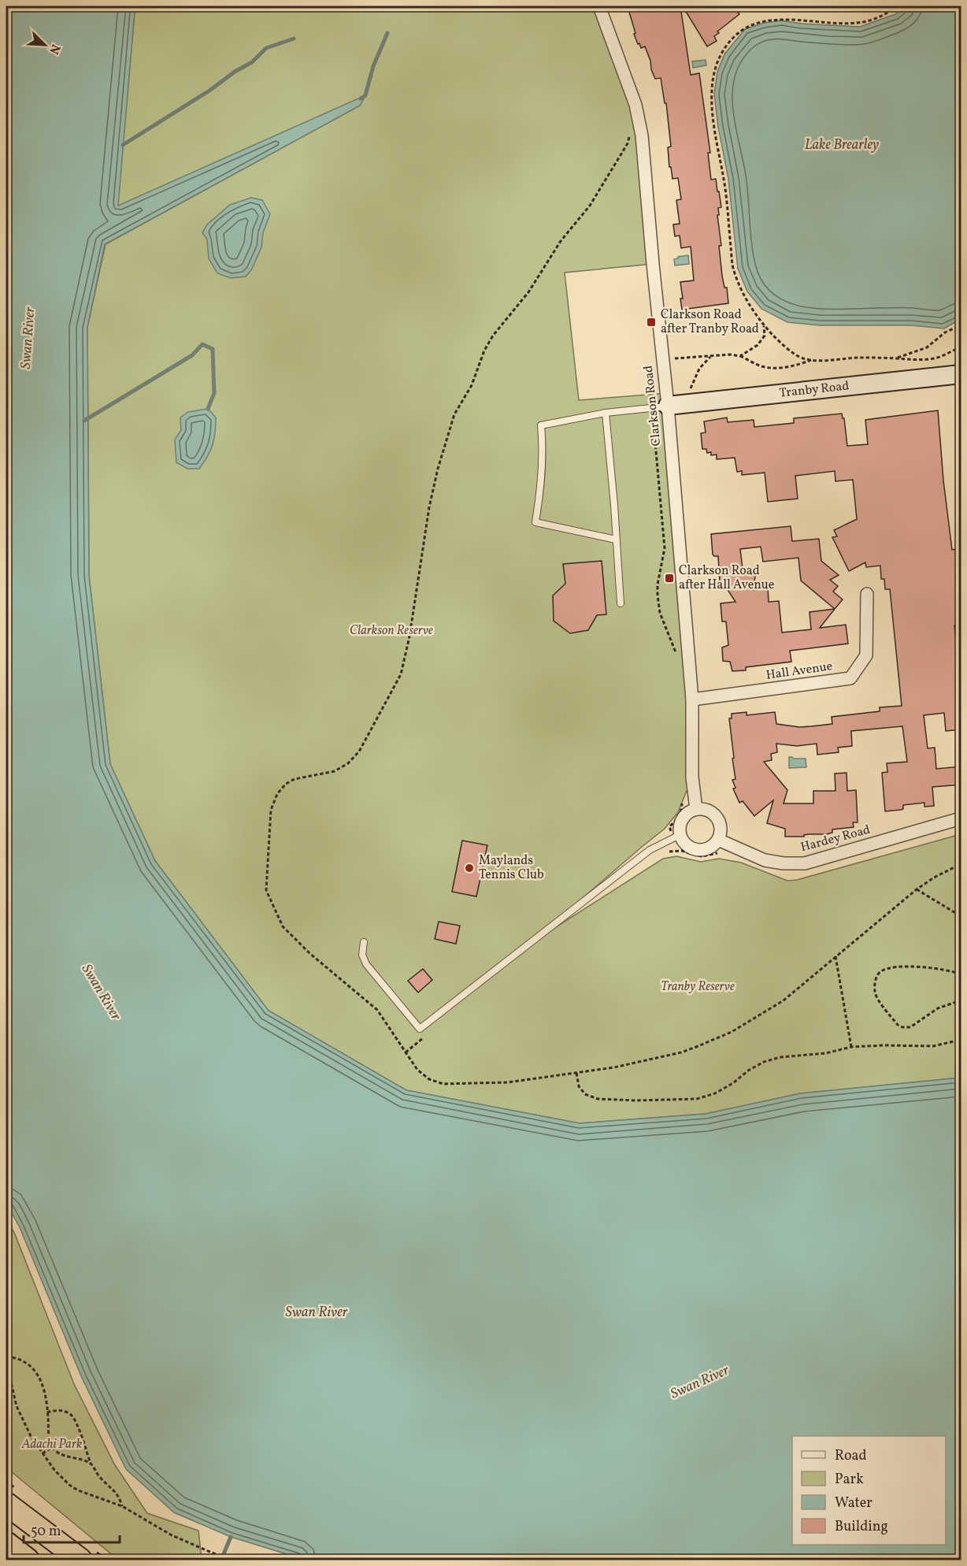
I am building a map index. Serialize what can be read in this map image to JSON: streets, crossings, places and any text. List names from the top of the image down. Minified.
{"streets":{"street":["Tranby Road","Clarkson Road","Hall Avenue","Hardey Road"]},"crossings":[["Tranby Road","Clarkson Road"],["Clarkson Road","Hall Avenue"],["Clarkson Road","Hardey Road"]],"water":["Lake Brearley","Swan River"],"parks":["Clarkson Reserve","Tranby Reserve","Adachi Park"],"places":{"transit":["Clarkson Road after Tranby Road","Clarkson Road after Hall Avenue"],"other":["Maylands Tennis Club"]},"legend":["Road","Park","Water","Building"],"scale_bar":"50 m","north":"bottom right"}
